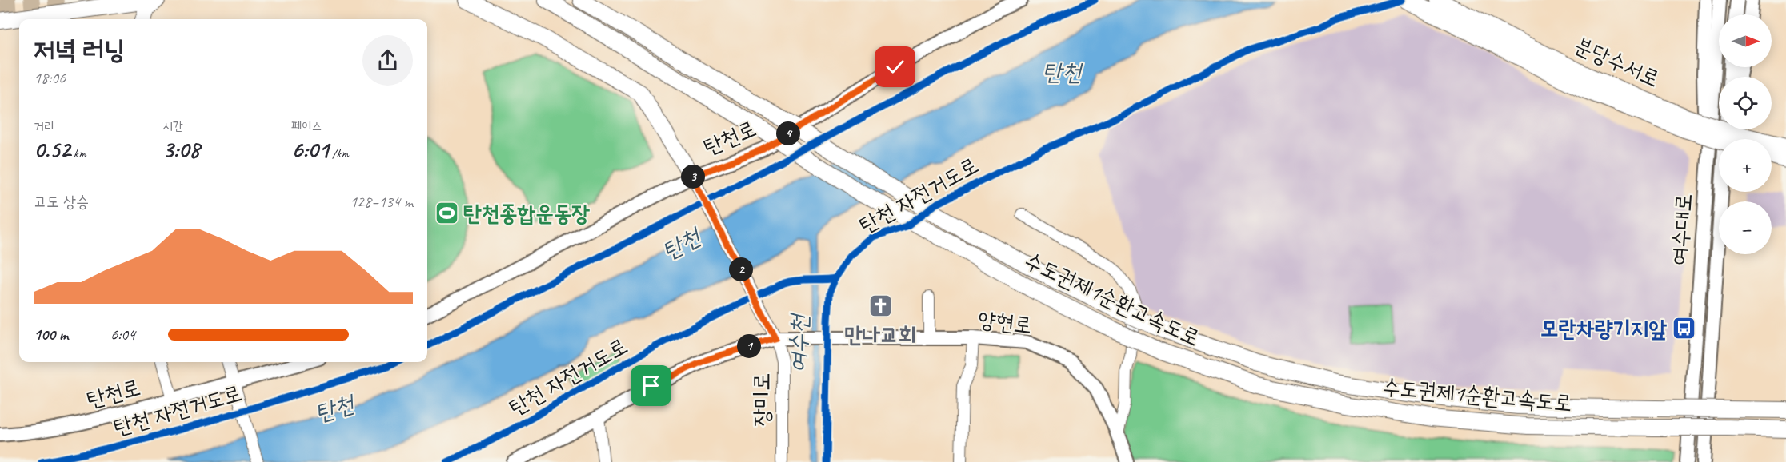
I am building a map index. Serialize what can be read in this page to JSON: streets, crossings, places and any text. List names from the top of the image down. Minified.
{"streets":{"highway":["분당수서로","수도권제1순환고속도로"],"main road":["탄천로","여수대로","양현로"],"street":["장미로"],"cycle path":["탄천 자전거도로"]},"crossings":[["탄천로","장미로"],["양현로","장미로"]],"water":["탄천","여수천"],"places":{"sports":["탄천종합운동장"],"church":["만나교회"],"bus stop":["모란차량기지앞"]},"north":"right","page":{"map_buttons":["+","−"],"heading":["저녁 러닝","18:06"],"stats":[["거리","0.52 km"],["시간","3:08"],["페이스","6:01 /km"]],"pins":["4","3","2","1"],"chart":["고도 상승","128–134 m"],"list":[{"name":"100 m","note":"6:04"}]}}
